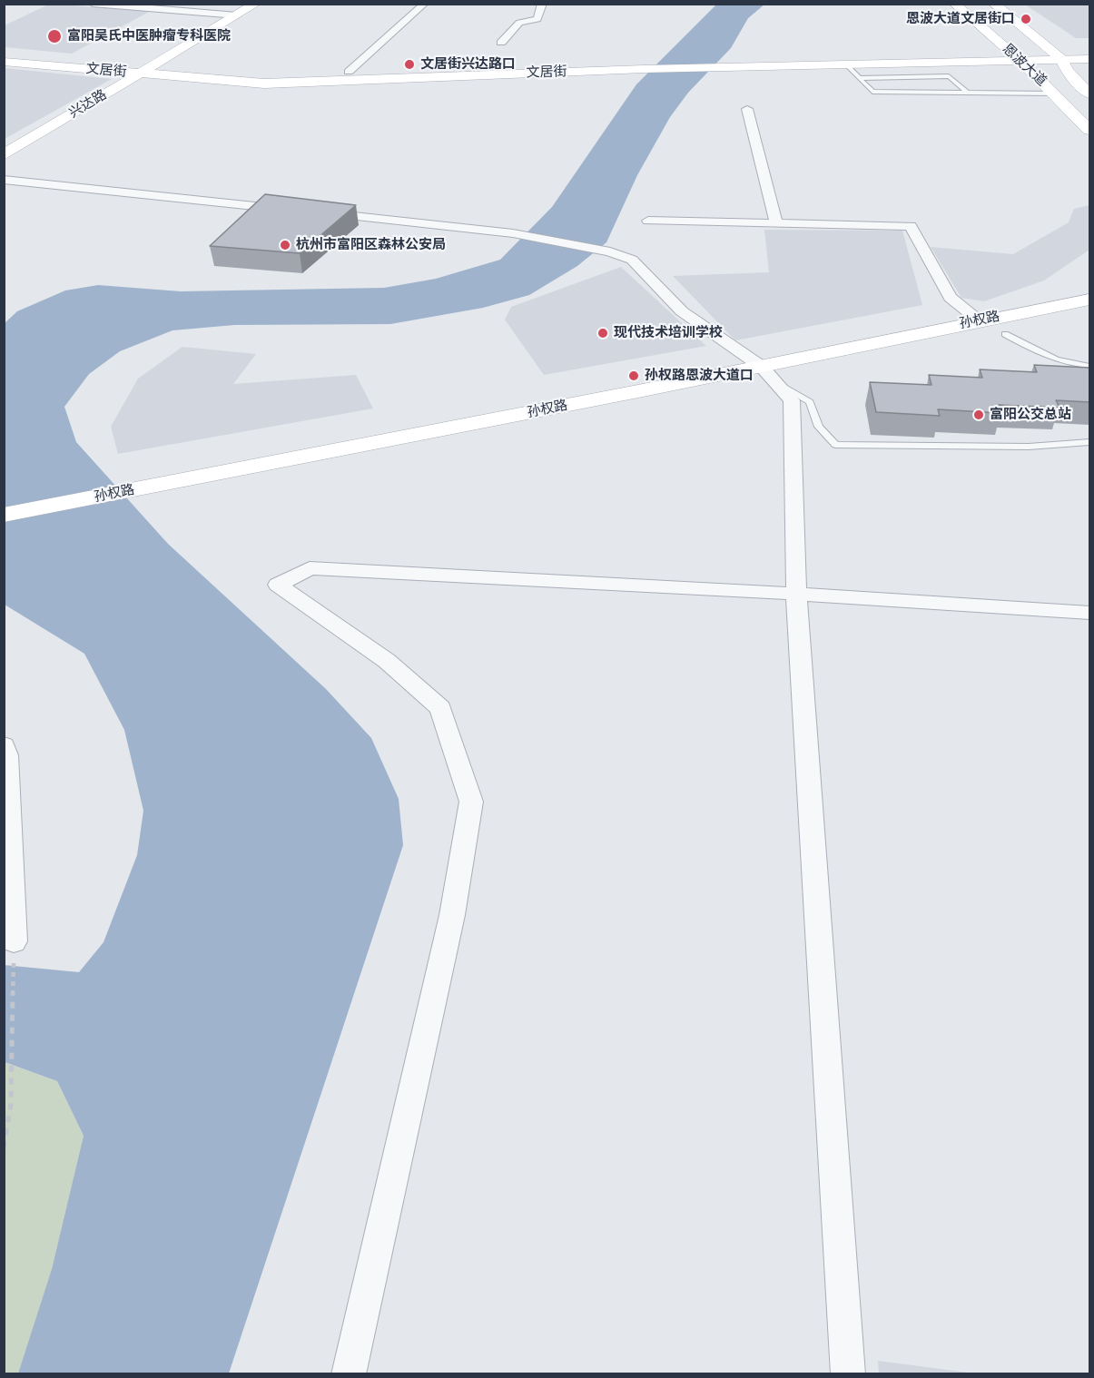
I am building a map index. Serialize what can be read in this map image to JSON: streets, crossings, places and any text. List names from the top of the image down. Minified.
{"streets":{"main road":["恩波大道","文居街","兴达路","孙权路"]},"crossings":[["恩波大道","文居街"],["文居街","兴达路"]],"places":["恩波大道文居街口","富阳吴氏中医肿瘤专科医院","文居街兴达路口","杭州市富阳区森林公安局","现代技术培训学校","孙权路恩波大道口","富阳公交总站"]}
